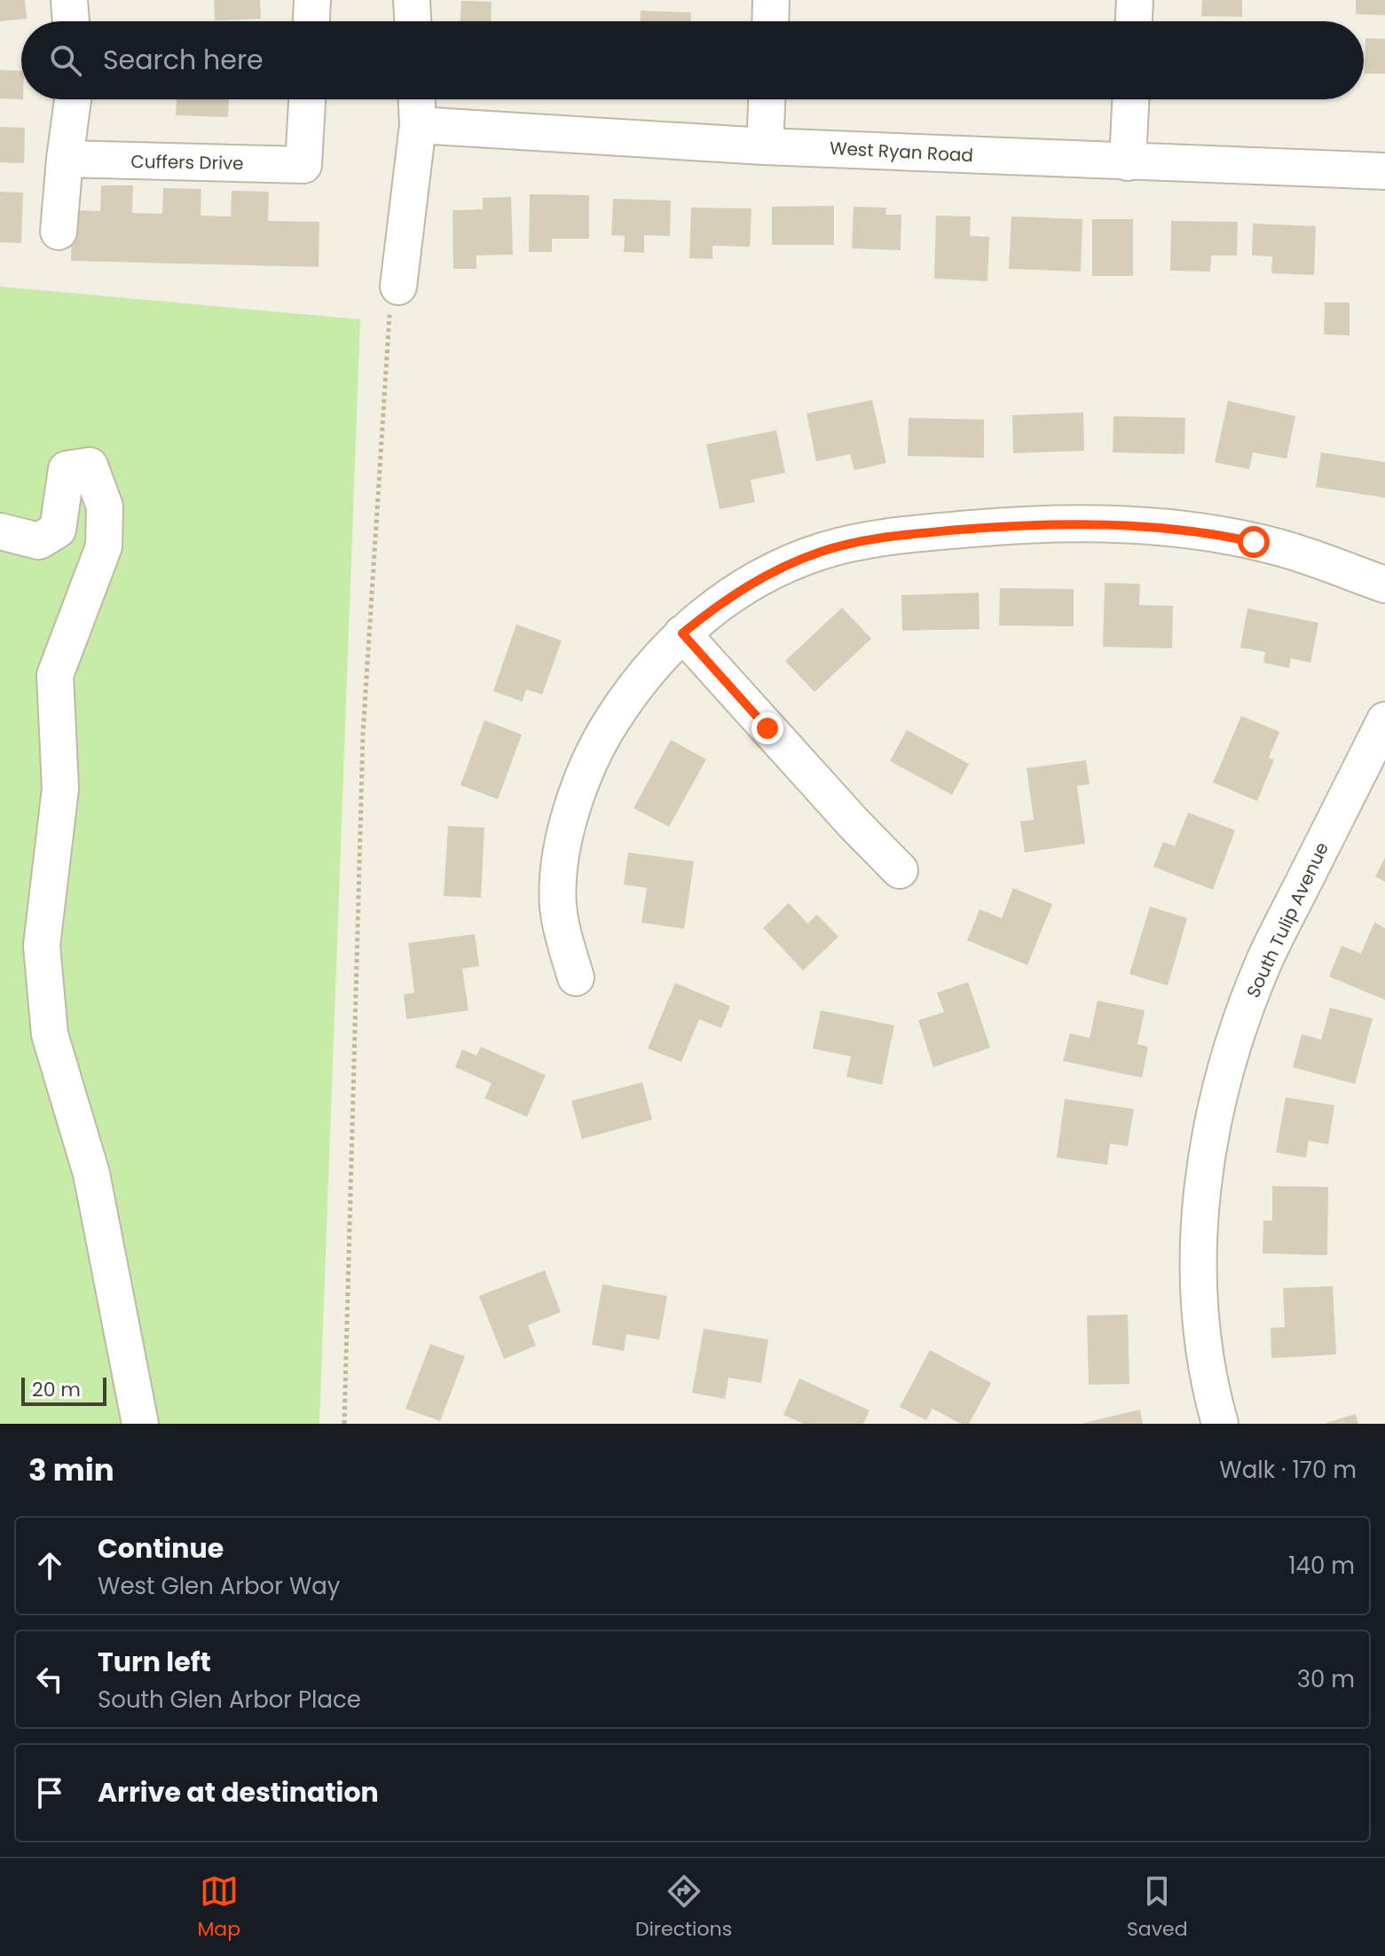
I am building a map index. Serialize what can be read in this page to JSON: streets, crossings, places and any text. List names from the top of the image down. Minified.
{"streets":{"street":["West Ryan Road","Cuffers Drive","South Tulip Avenue"]},"scale_bar":"20 m","page":{"search":"Search here","scale":"20 m","heading":["3 min","Walk · 170 m"],"list":[["Continue","West Glen Arbor Way","140 m"],["Turn left","South Glen Arbor Place","30 m"],"Arrive at destination"],"nav":["Map","Directions","Saved"]}}
